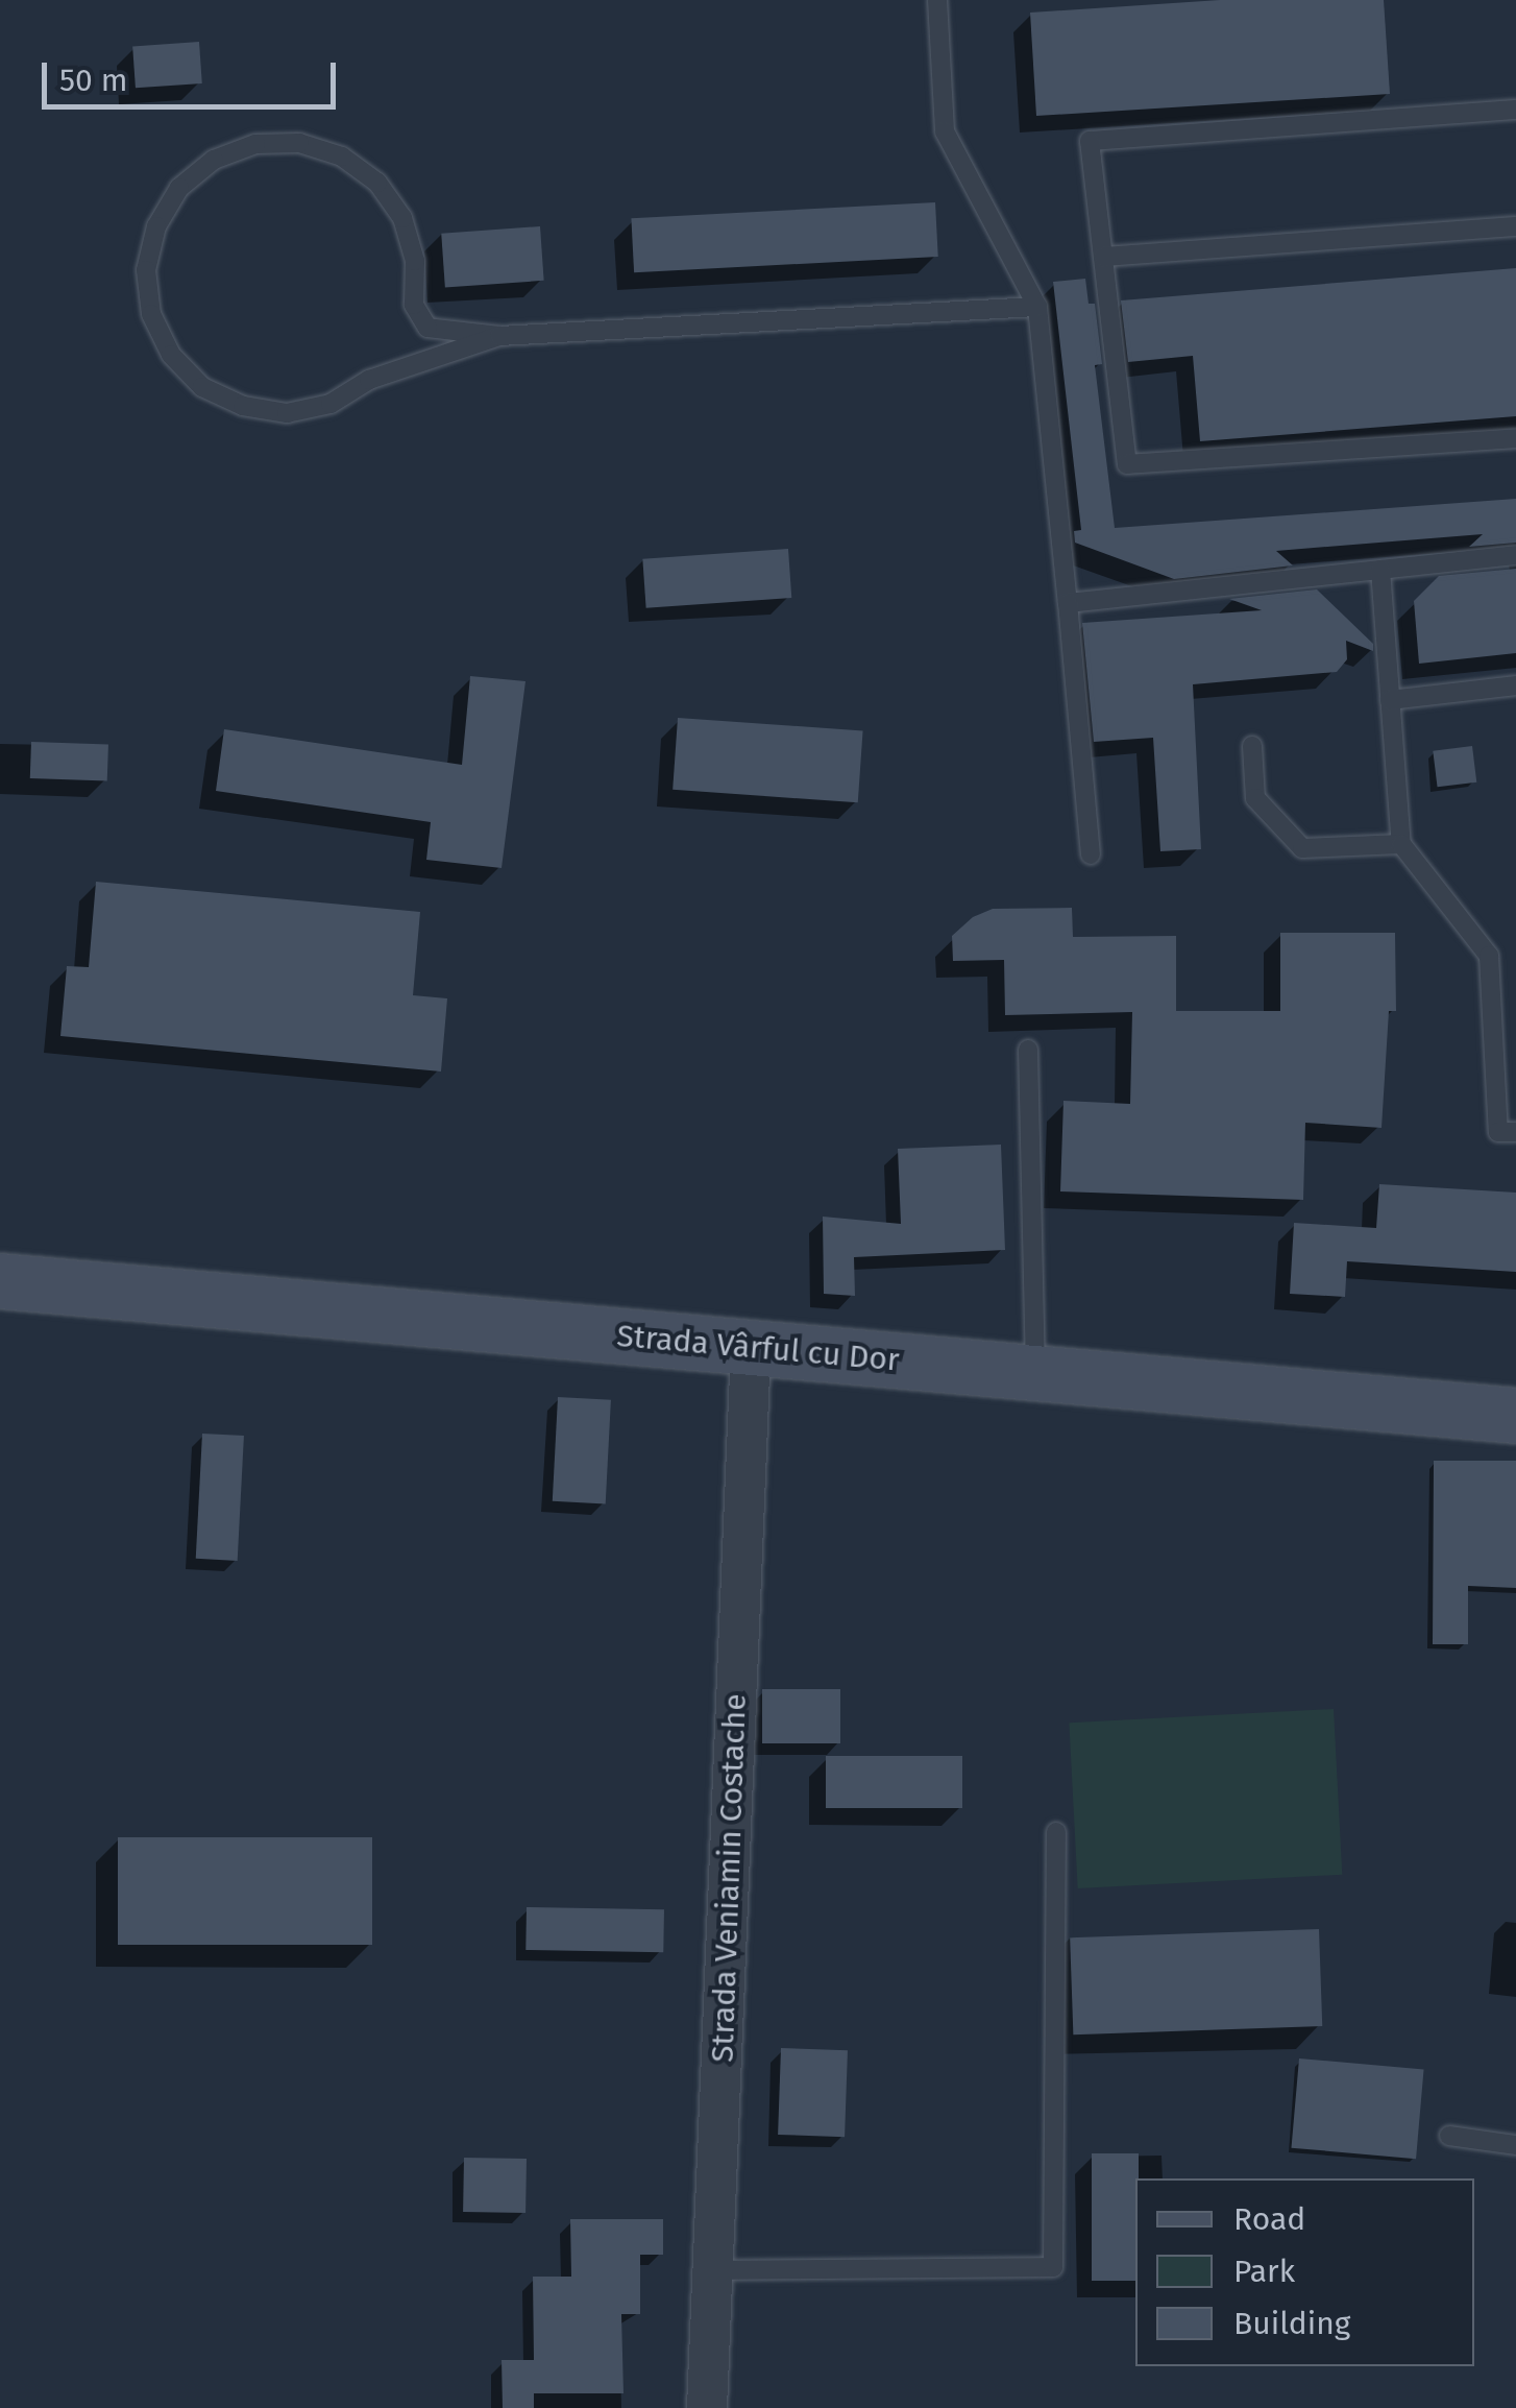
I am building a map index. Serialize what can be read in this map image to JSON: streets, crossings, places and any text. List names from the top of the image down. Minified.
{"streets":{"street":["Strada Vârful cu Dor","Strada Veniamin Costache"]},"crossings":[["Strada Vârful cu Dor","Strada Veniamin Costache"]],"legend":["Road","Park","Building"],"scale_bar":"50 m"}
